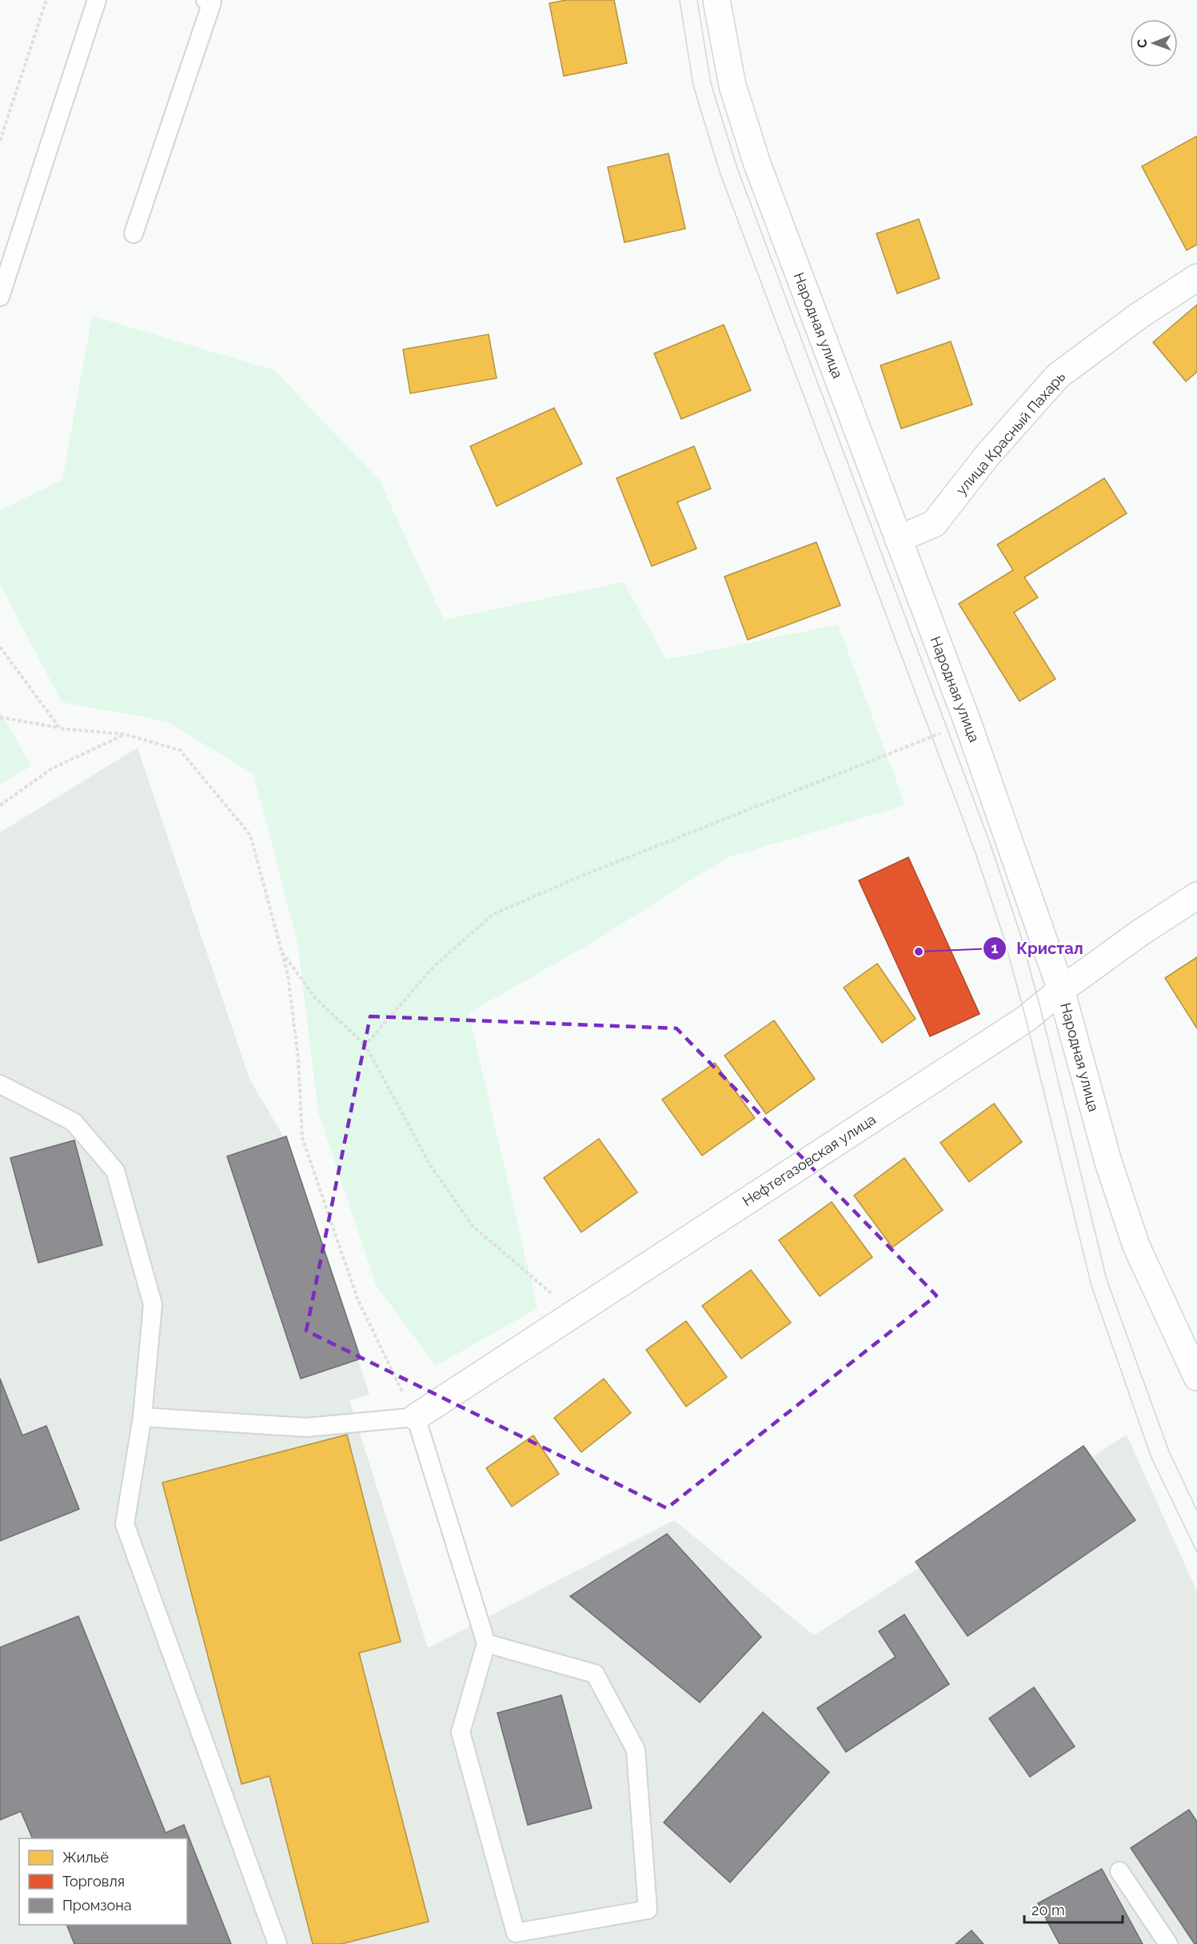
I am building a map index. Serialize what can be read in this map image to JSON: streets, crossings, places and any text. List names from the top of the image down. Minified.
{"streets":{"street":["Народная улица","улица Красный Пахарь","Нефтегазовская улица"]},"crossings":[["Народная улица","улица Красный Пахарь"],["Народная улица","Нефтегазовская улица"]],"places":["Кристал"],"legend":["Жильё","Торговля","Промзона"],"scale_bar":"20 m","north":"left"}
